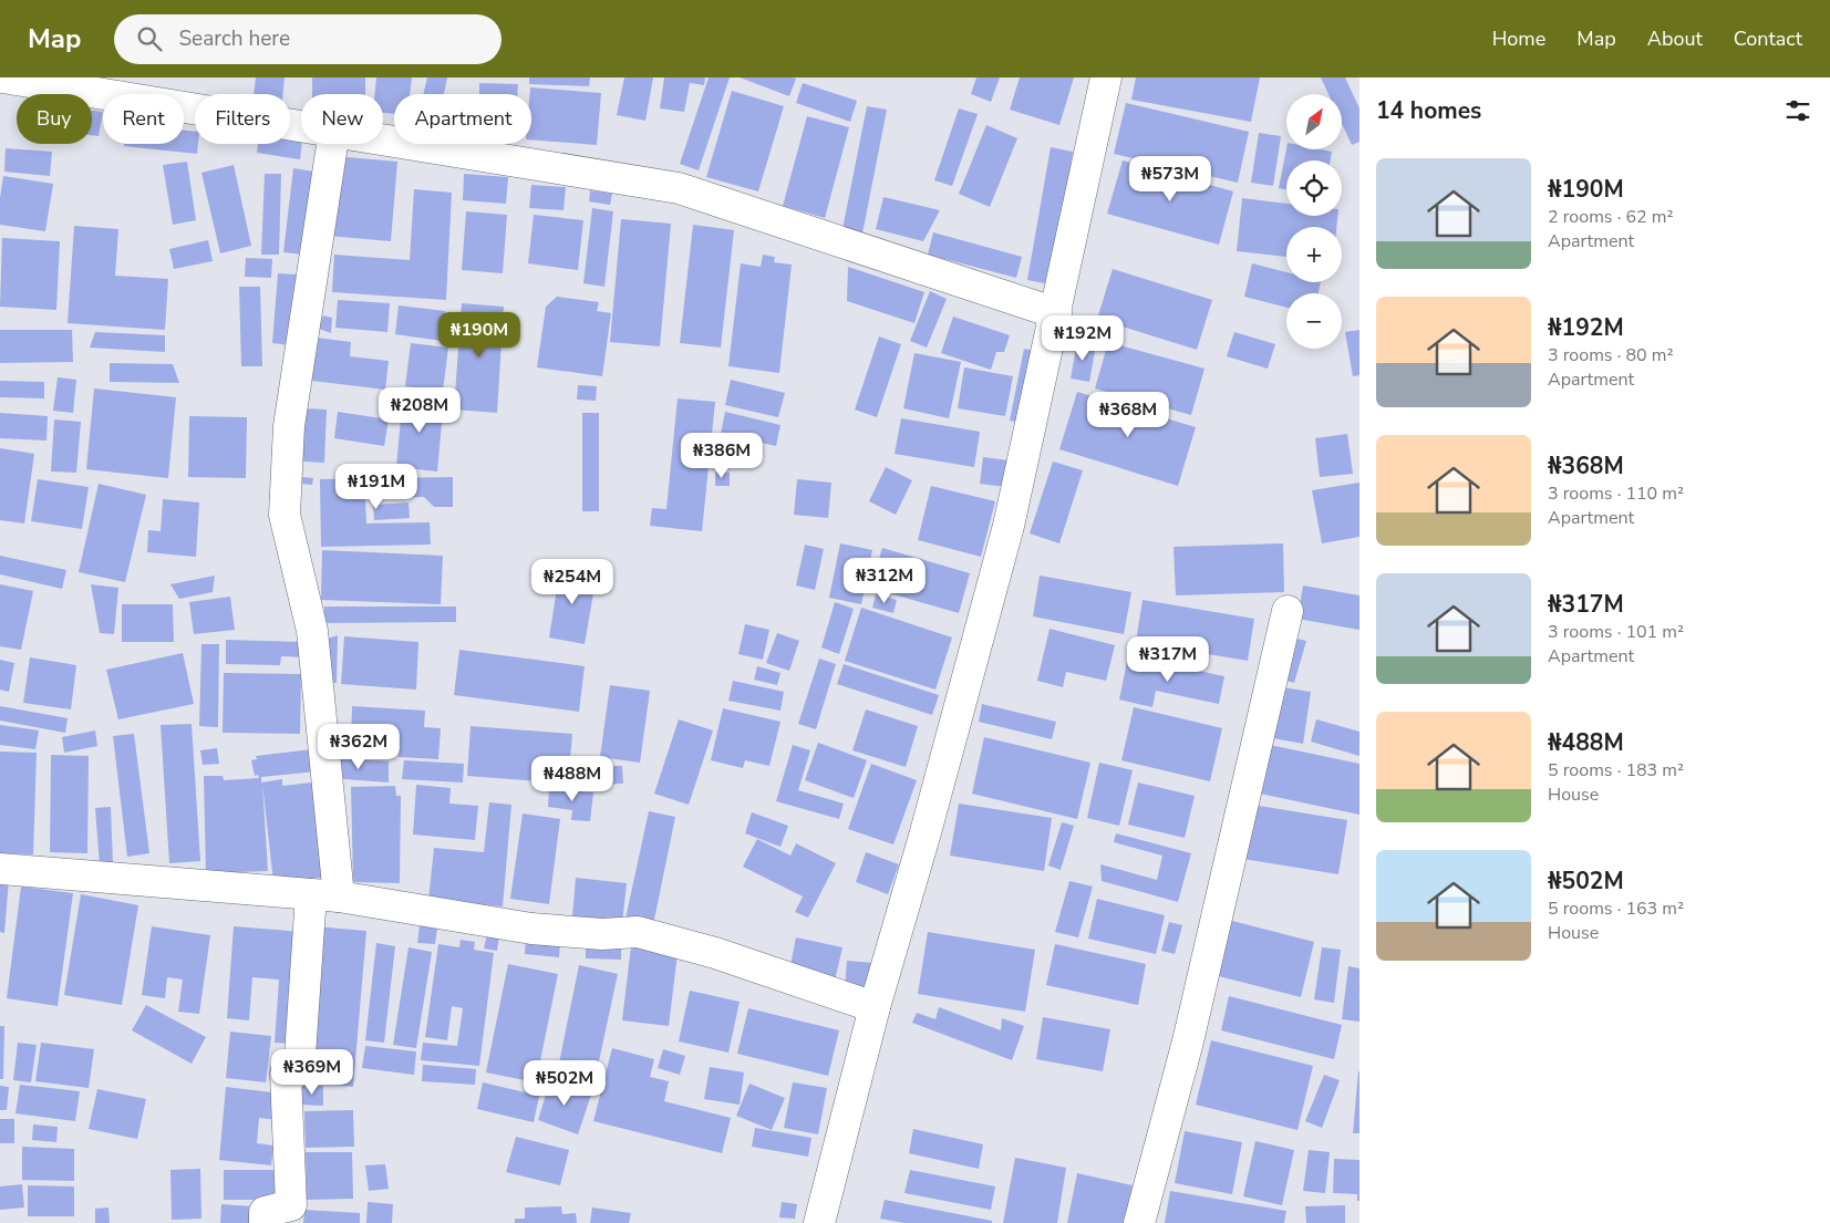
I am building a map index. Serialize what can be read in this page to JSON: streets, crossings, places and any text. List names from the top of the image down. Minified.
{"north":"top right","page":{"header":"Map","search":"Search here","nav":["Home","Map","About","Contact"],"heading":"14 homes","map_buttons":["+","−"],"chip":["Buy","Rent","Filters","New","Apartment"],"list":[{"name":"₦190M","note":"2 rooms · 62 m² · Apartment"},{"name":"₦192M","note":"3 rooms · 80 m² · Apartment"},{"name":"₦368M","note":"3 rooms · 110 m² · Apartment"},{"name":"₦317M","note":"3 rooms · 101 m² · Apartment"},{"name":"₦488M","note":"5 rooms · 183 m² · House"},{"name":"₦502M","note":"5 rooms · 163 m² · House"}],"price":["₦573M","₦190M","₦192M","₦208M","₦368M","₦386M","₦191M","₦312M","₦254M","₦317M","₦362M","₦488M","₦369M","₦502M"]}}
